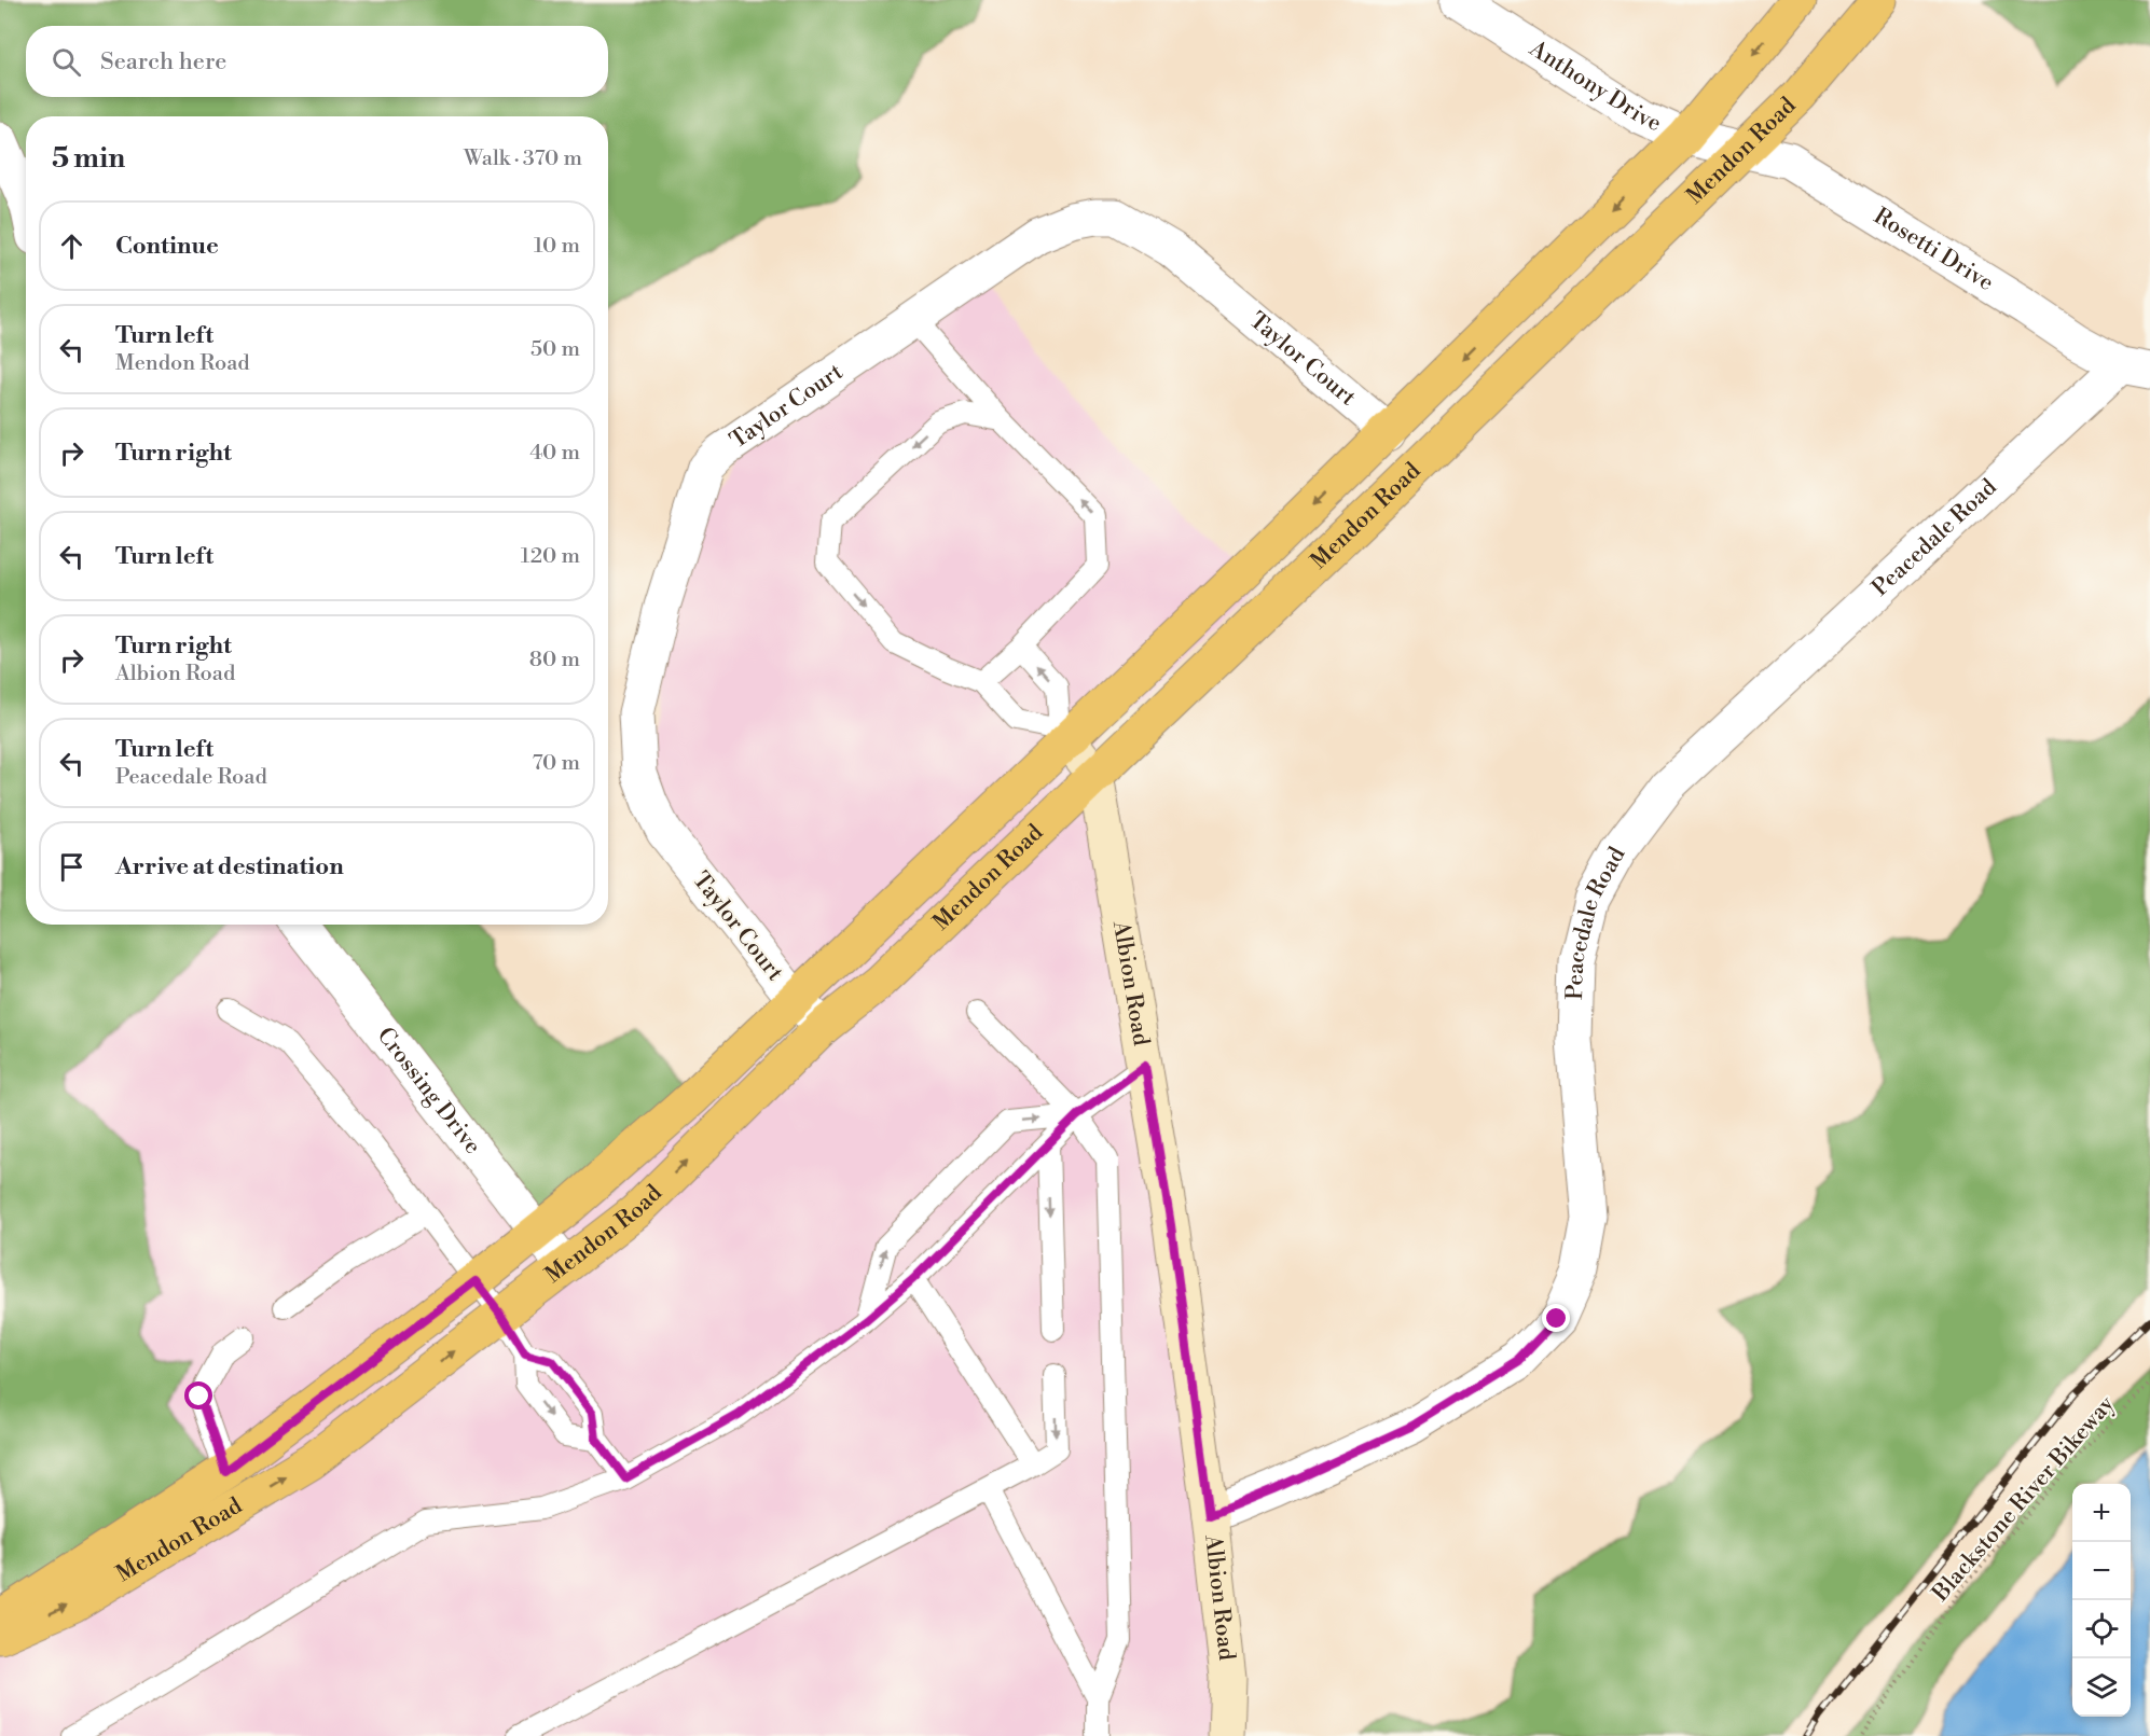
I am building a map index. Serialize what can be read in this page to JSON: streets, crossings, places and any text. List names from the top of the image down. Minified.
{"streets":{"main road":["Mendon Road"],"street":["Anthony Drive","Rosetti Drive","Taylor Court","Peacedale Road","Albion Road","Crossing Drive"],"path":["Blackstone River Bikeway"]},"crossings":[["Anthony Drive","Mendon Road"],["Anthony Drive","Rosetti Drive"],["Mendon Road","Rosetti Drive"],["Mendon Road","Taylor Court"],["Mendon Road","Albion Road"],["Mendon Road","Crossing Drive"],["Rosetti Drive","Peacedale Road"],["Peacedale Road","Albion Road"]],"page":{"search":"Search here","heading":["5 min","Walk · 370 m"],"list":[["Continue","10 m"],["Turn left","Mendon Road","50 m"],["Turn right","40 m"],["Turn left","120 m"],["Turn right","Albion Road","80 m"],["Turn left","Peacedale Road","70 m"],"Arrive at destination"],"map_buttons":["+","−"]}}
